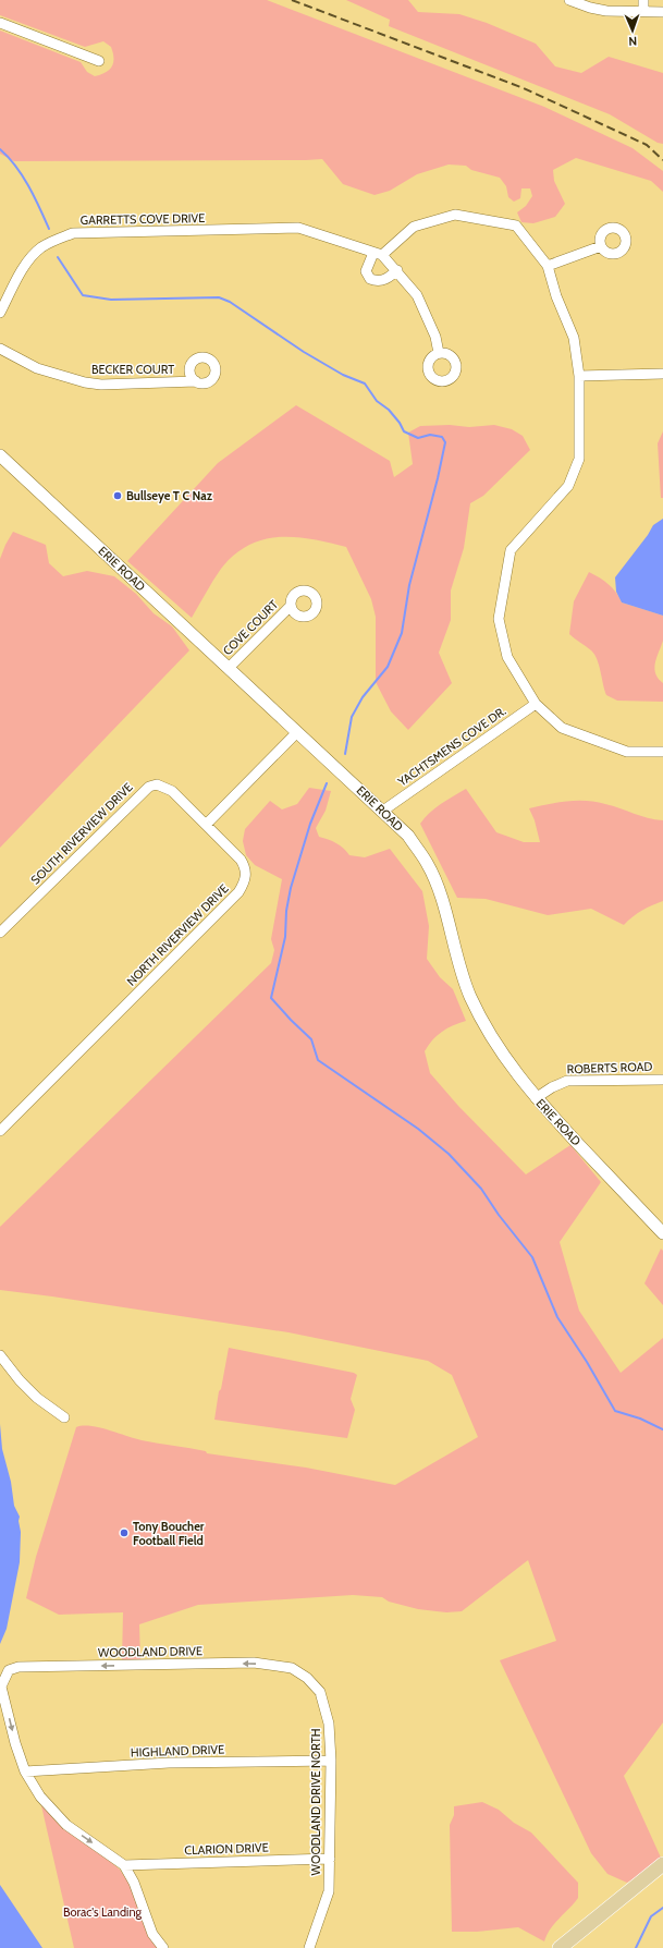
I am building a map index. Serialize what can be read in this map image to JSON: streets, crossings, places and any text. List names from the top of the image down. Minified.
{"streets":{"street":["GARRETTS COVE DRIVE","BECKER COURT","ERIE ROAD","COVE COURT","YACHTSMENS COVE DR.","SOUTH RIVERVIEW DRIVE","NORTH RIVERVIEW DRIVE","ROBERTS ROAD","WOODLAND DRIVE","HIGHLAND DRIVE","WOODLAND DRIVE NORTH","CLARION DRIVE"]},"crossings":[["ERIE ROAD","COVE COURT"],["ERIE ROAD","YACHTSMENS COVE DR."],["ERIE ROAD","ROBERTS ROAD"],["SOUTH RIVERVIEW DRIVE","NORTH RIVERVIEW DRIVE"],["WOODLAND DRIVE","HIGHLAND DRIVE"],["WOODLAND DRIVE","WOODLAND DRIVE NORTH"],["HIGHLAND DRIVE","WOODLAND DRIVE NORTH"],["WOODLAND DRIVE NORTH","CLARION DRIVE"]],"parks":["Borac's Landing"],"places":["Bullseye T C Naz","Tony Boucher Football Field"],"north":"bottom"}
